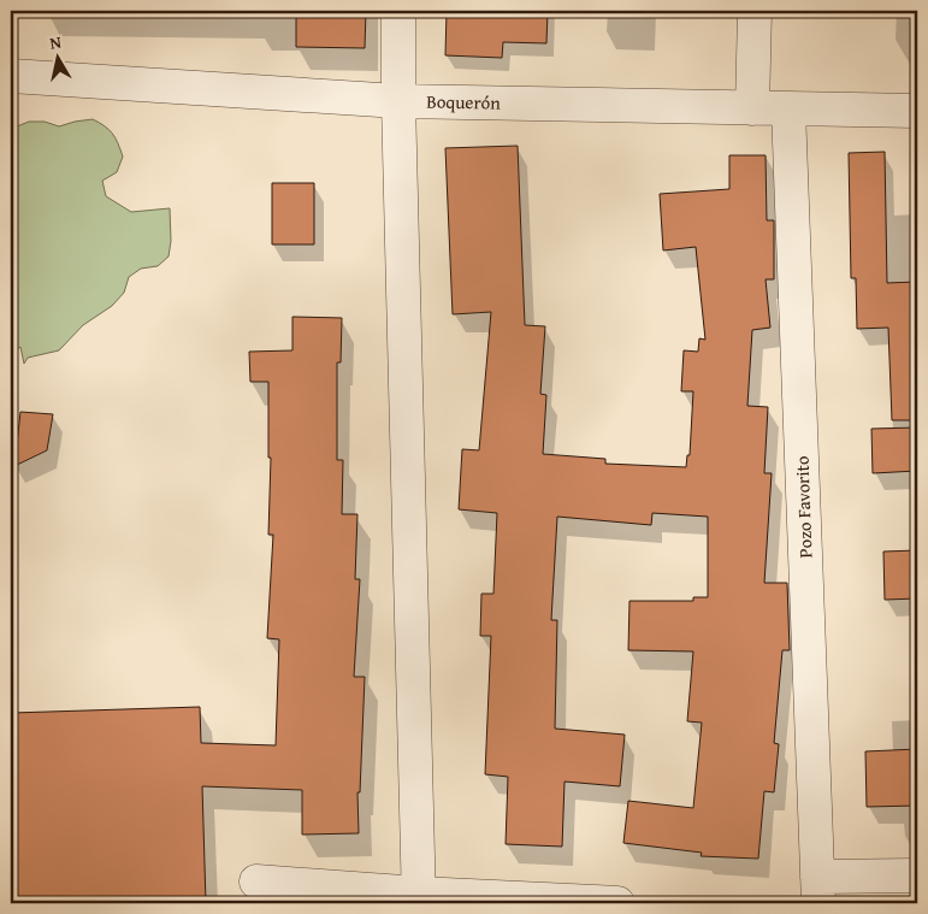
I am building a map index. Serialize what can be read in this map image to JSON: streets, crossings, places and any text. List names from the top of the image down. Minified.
{"streets":{"street":["Boquerón","Pozo Favorito"]},"crossings":[["Boquerón","Pozo Favorito"]],"north":"top"}
